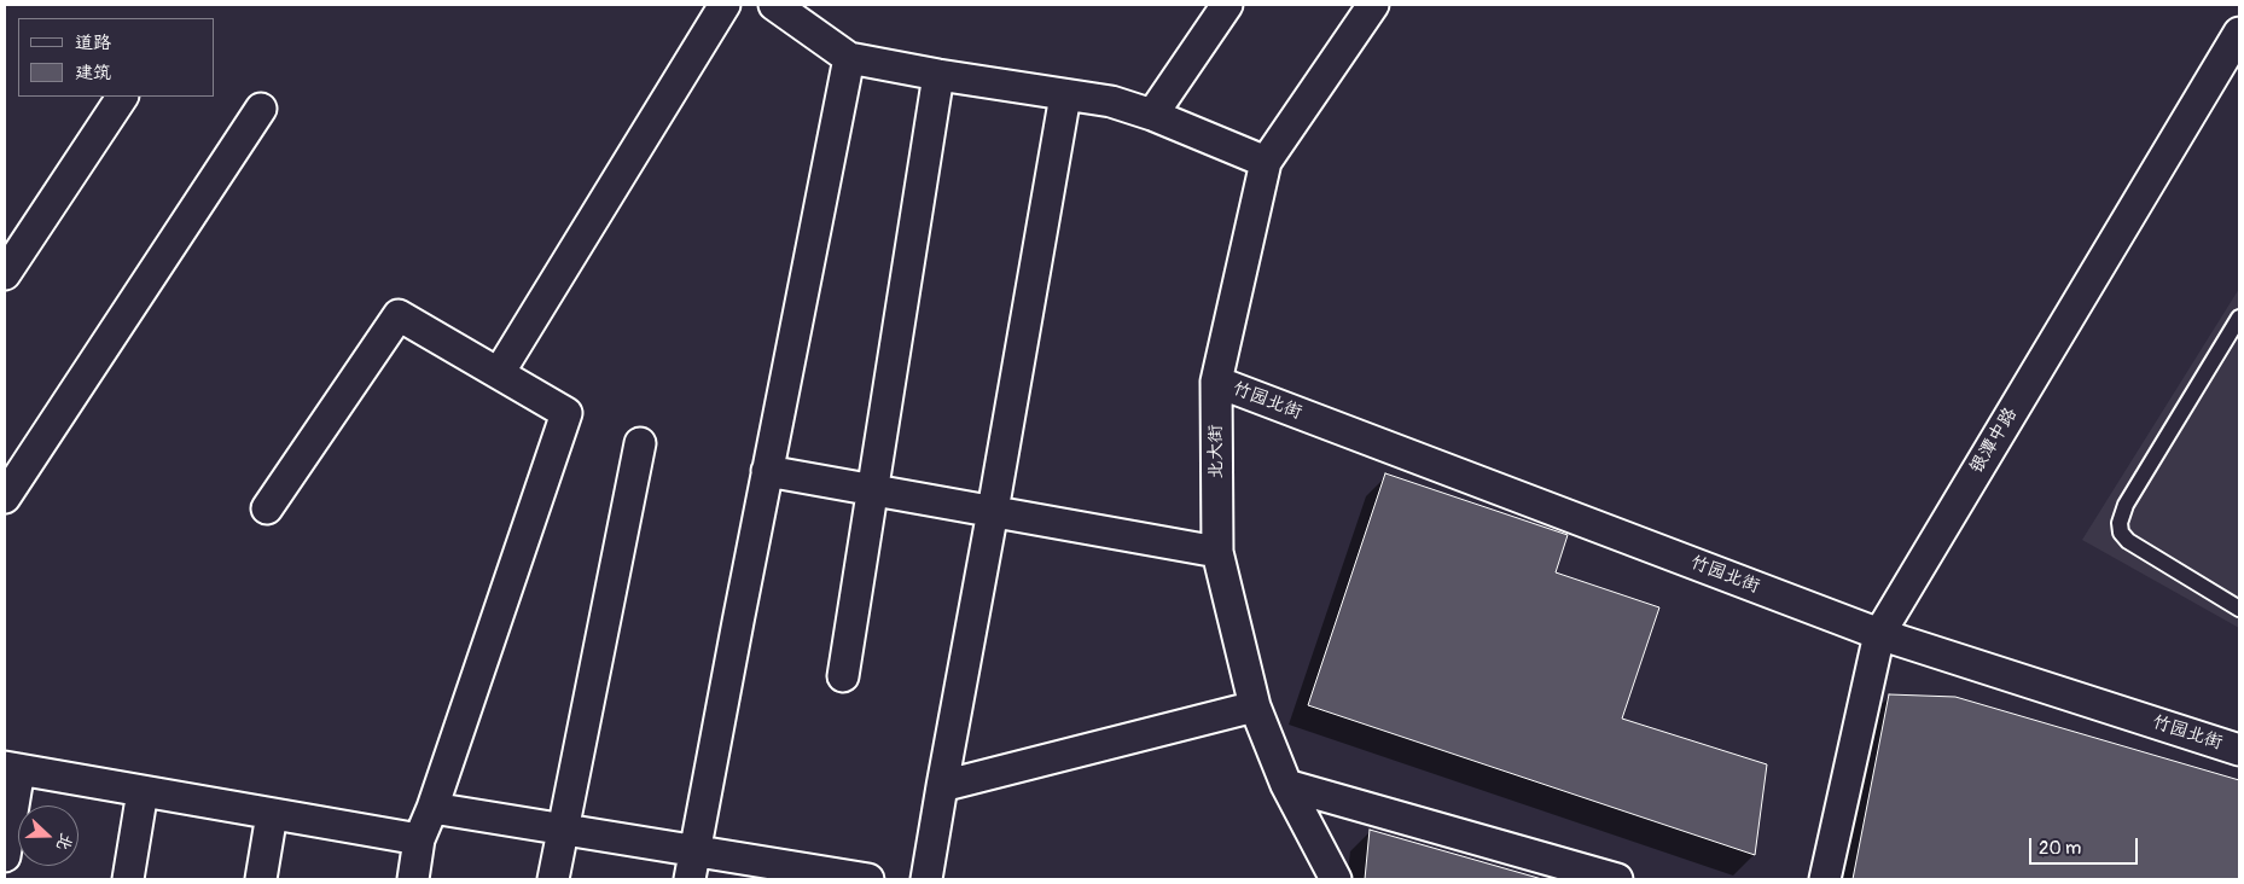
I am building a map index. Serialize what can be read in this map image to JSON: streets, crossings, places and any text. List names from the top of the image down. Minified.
{"streets":{"street":["竹园北街","银潭中路","北大街"]},"crossings":[["竹园北街","银潭中路"],["竹园北街","北大街"]],"legend":["道路","建筑"],"scale_bar":"20 m","north":"right"}
